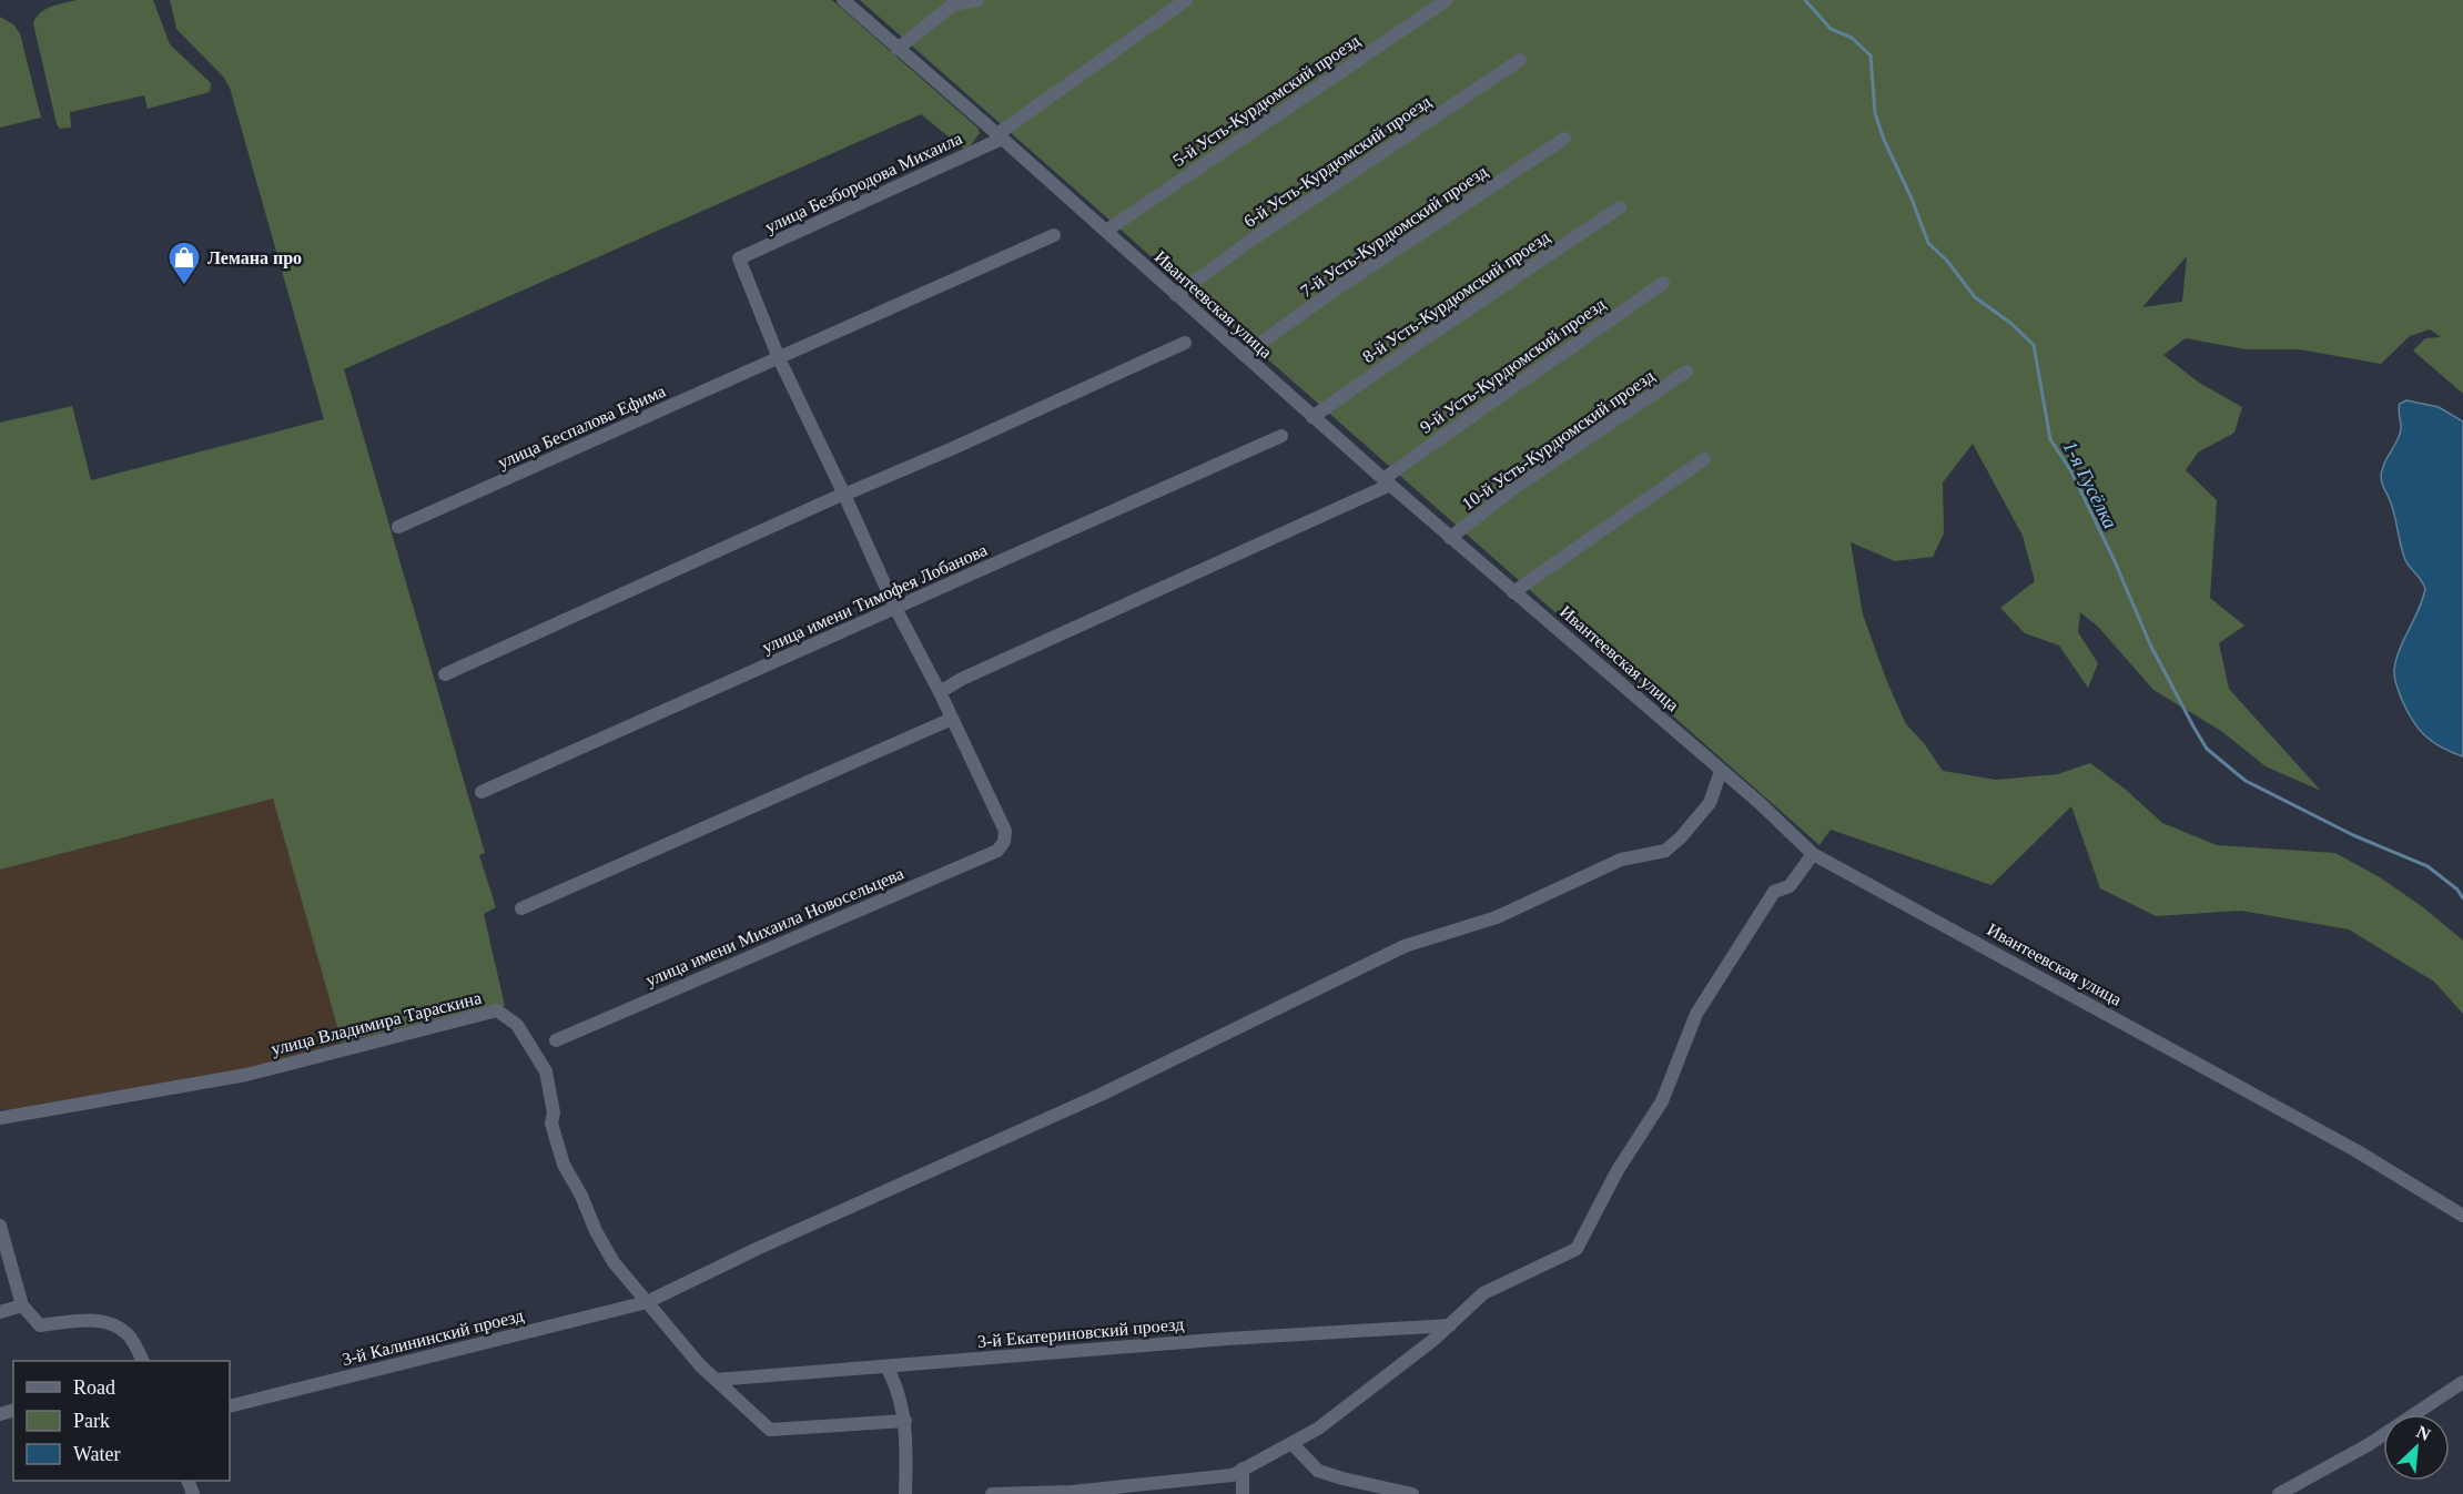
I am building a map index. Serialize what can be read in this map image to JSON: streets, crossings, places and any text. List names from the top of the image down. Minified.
{"streets":{"street":["5-й Усть-Курдюмский проезд","6-й Усть-Курдюмский проезд","улица Безбородова Михаила","7-й Усть-Курдюмский проезд","8-й Усть-Курдюмский проезд","Ивантеевская улица","9-й Усть-Курдюмский проезд","улица Беспалова Ефима","10-й Усть-Курдюмский проезд","улица имени Тимофея Лобанова","улица имени Михаила Новосельцева","улица Владимира Тараскина","3-й Екатериновский проезд","3-й Калининский проезд"]},"crossings":[["5-й Усть-Курдюмский проезд","Ивантеевская улица"],["6-й Усть-Курдюмский проезд","Ивантеевская улица"],["улица Безбородова Михаила","Ивантеевская улица"],["улица Безбородова Михаила","улица Беспалова Ефима"],["7-й Усть-Курдюмский проезд","Ивантеевская улица"],["8-й Усть-Курдюмский проезд","Ивантеевская улица"],["Ивантеевская улица","9-й Усть-Курдюмский проезд"],["Ивантеевская улица","10-й Усть-Курдюмский проезд"],["Ивантеевская улица","3-й Калининский проезд"],["улица Владимира Тараскина","3-й Екатериновский проезд"],["улица Владимира Тараскина","3-й Калининский проезд"]],"water":["1-я Гусёлка"],"places":{"shop":["Лемана про"]},"legend":["Road","Park","Water"],"north":"top right"}
